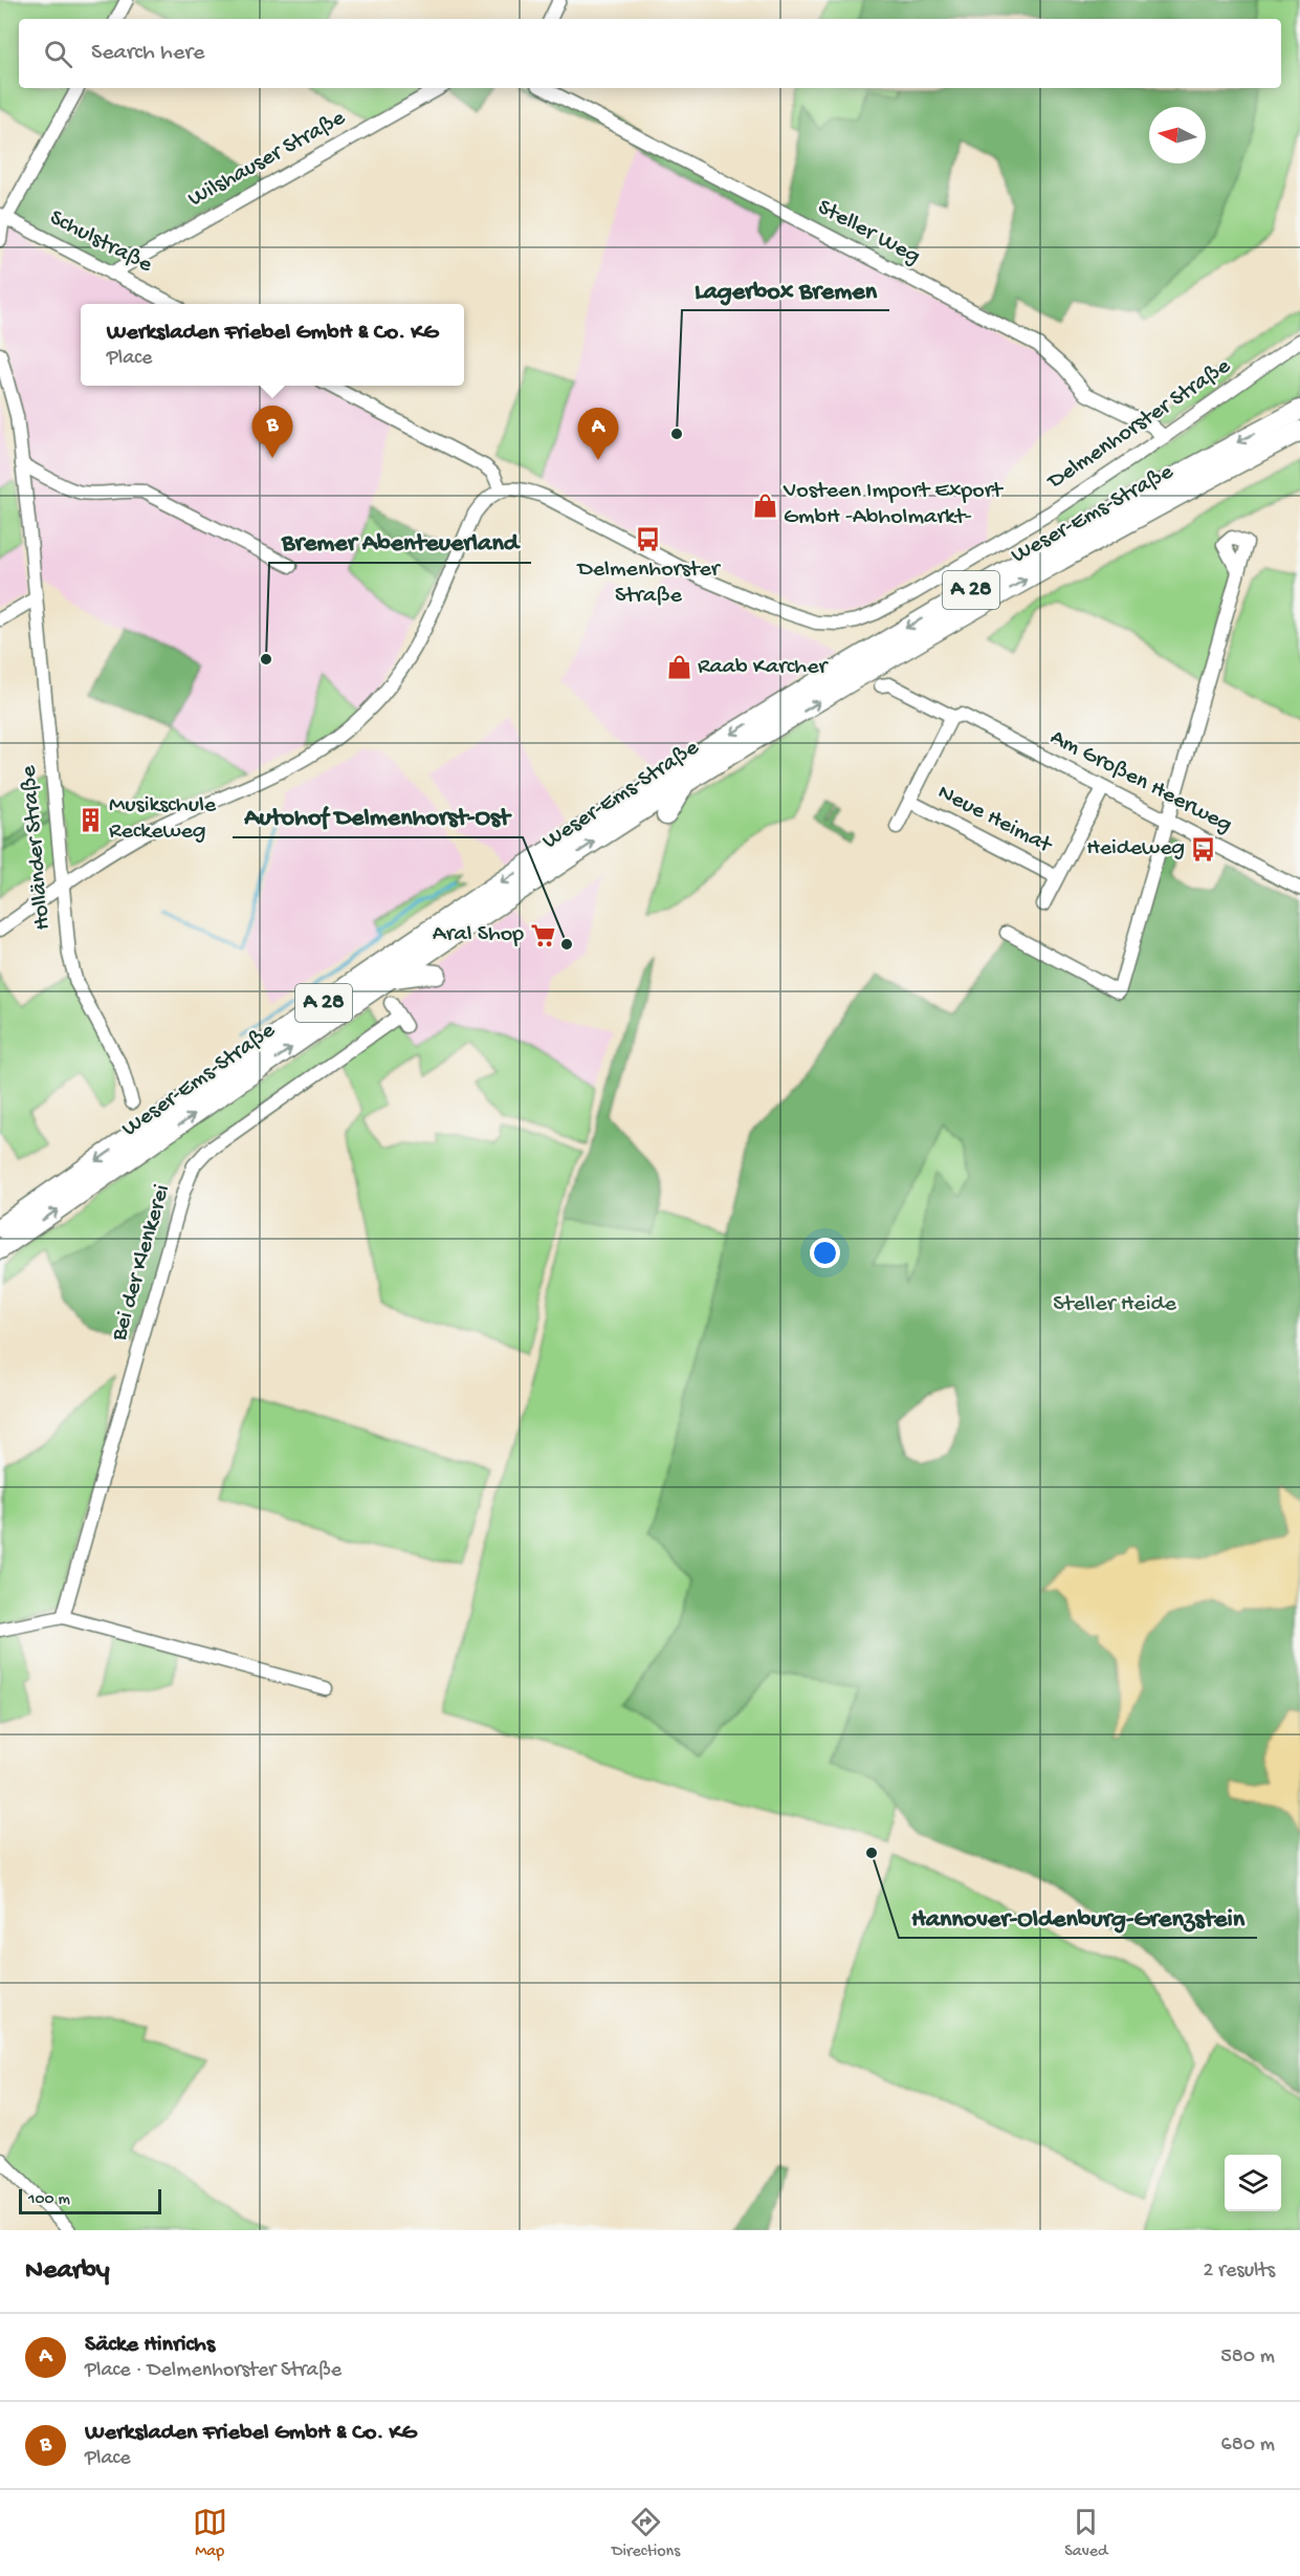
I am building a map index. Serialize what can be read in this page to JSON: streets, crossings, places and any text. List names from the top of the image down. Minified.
{"streets":{"highway":["Weser-Ems-Straße","A 28"],"street":["Wilshauser Straße","Steller Weg","Schulstraße","Delmenhorster Straße","Am Großen Heerweg","Neue Heimat","Holländer Straße","Bei der Klenkerei"]},"crossings":[["Wilshauser Straße","Schulstraße"],["Steller Weg","Delmenhorster Straße"],["Am Großen Heerweg","Neue Heimat"]],"parks":["Steller Heide"],"places":{"other":["Lagerbox Bremen","Bremer Abenteuerland","Autohof Delmenhorst-Ost","Hannover-Oldenburg-Grenzstein"],"shop":["Vosteen Import Export GmbH -Abholmarkt-","Raab Karcher"],"bus stop":["Delmenhorster Straße","Heideweg"],"building":["Musikschule Reckeweg"],"supermarket":["Aral Shop"]},"scale_bar":"100 m","north":"left","page":{"search":"Search here","popup":["Werksladen Friebel GmbH & Co. KG","Place"],"pins":["B","A"],"scale":"100 m","heading":["Nearby","2 results"],"list":[{"mark":"A","name":"Säcke Hinrichs","note":"Place · Delmenhorster Straße","value":"580 m"},{"mark":"B","name":"Werksladen Friebel GmbH & Co. KG","note":"Place","value":"680 m"}],"nav":["Map","Directions","Saved"]}}
